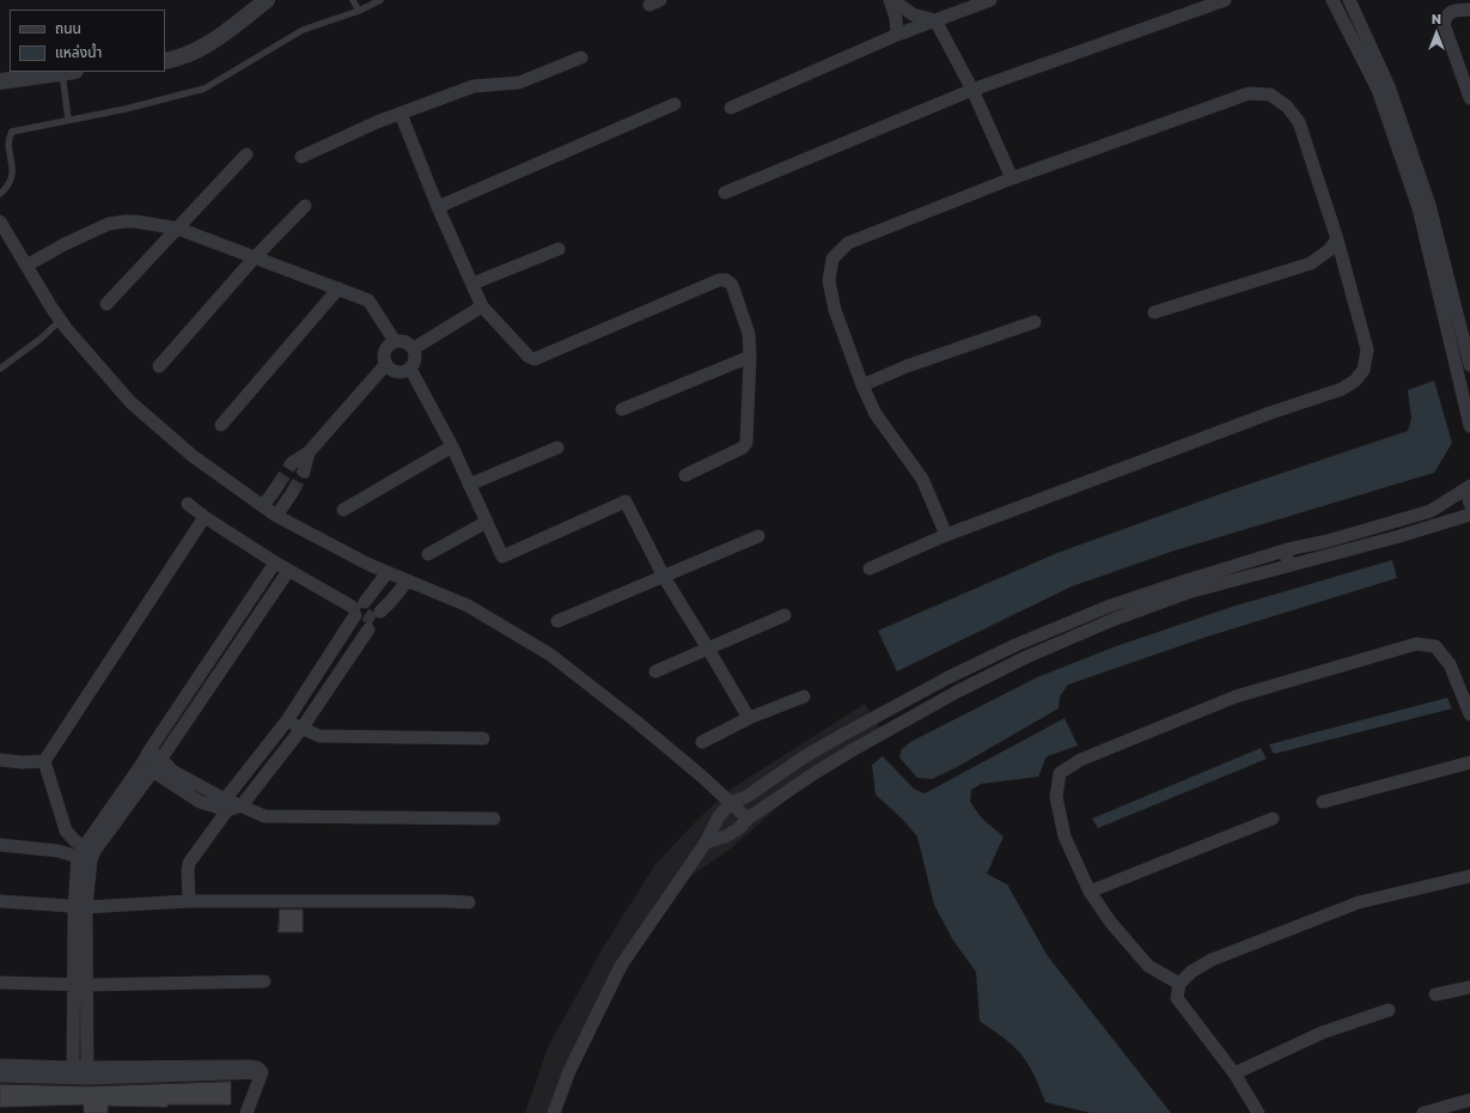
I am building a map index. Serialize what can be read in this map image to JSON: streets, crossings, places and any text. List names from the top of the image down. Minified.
{"legend":["ถนน","แหล่งน้ำ"],"north":"top"}
